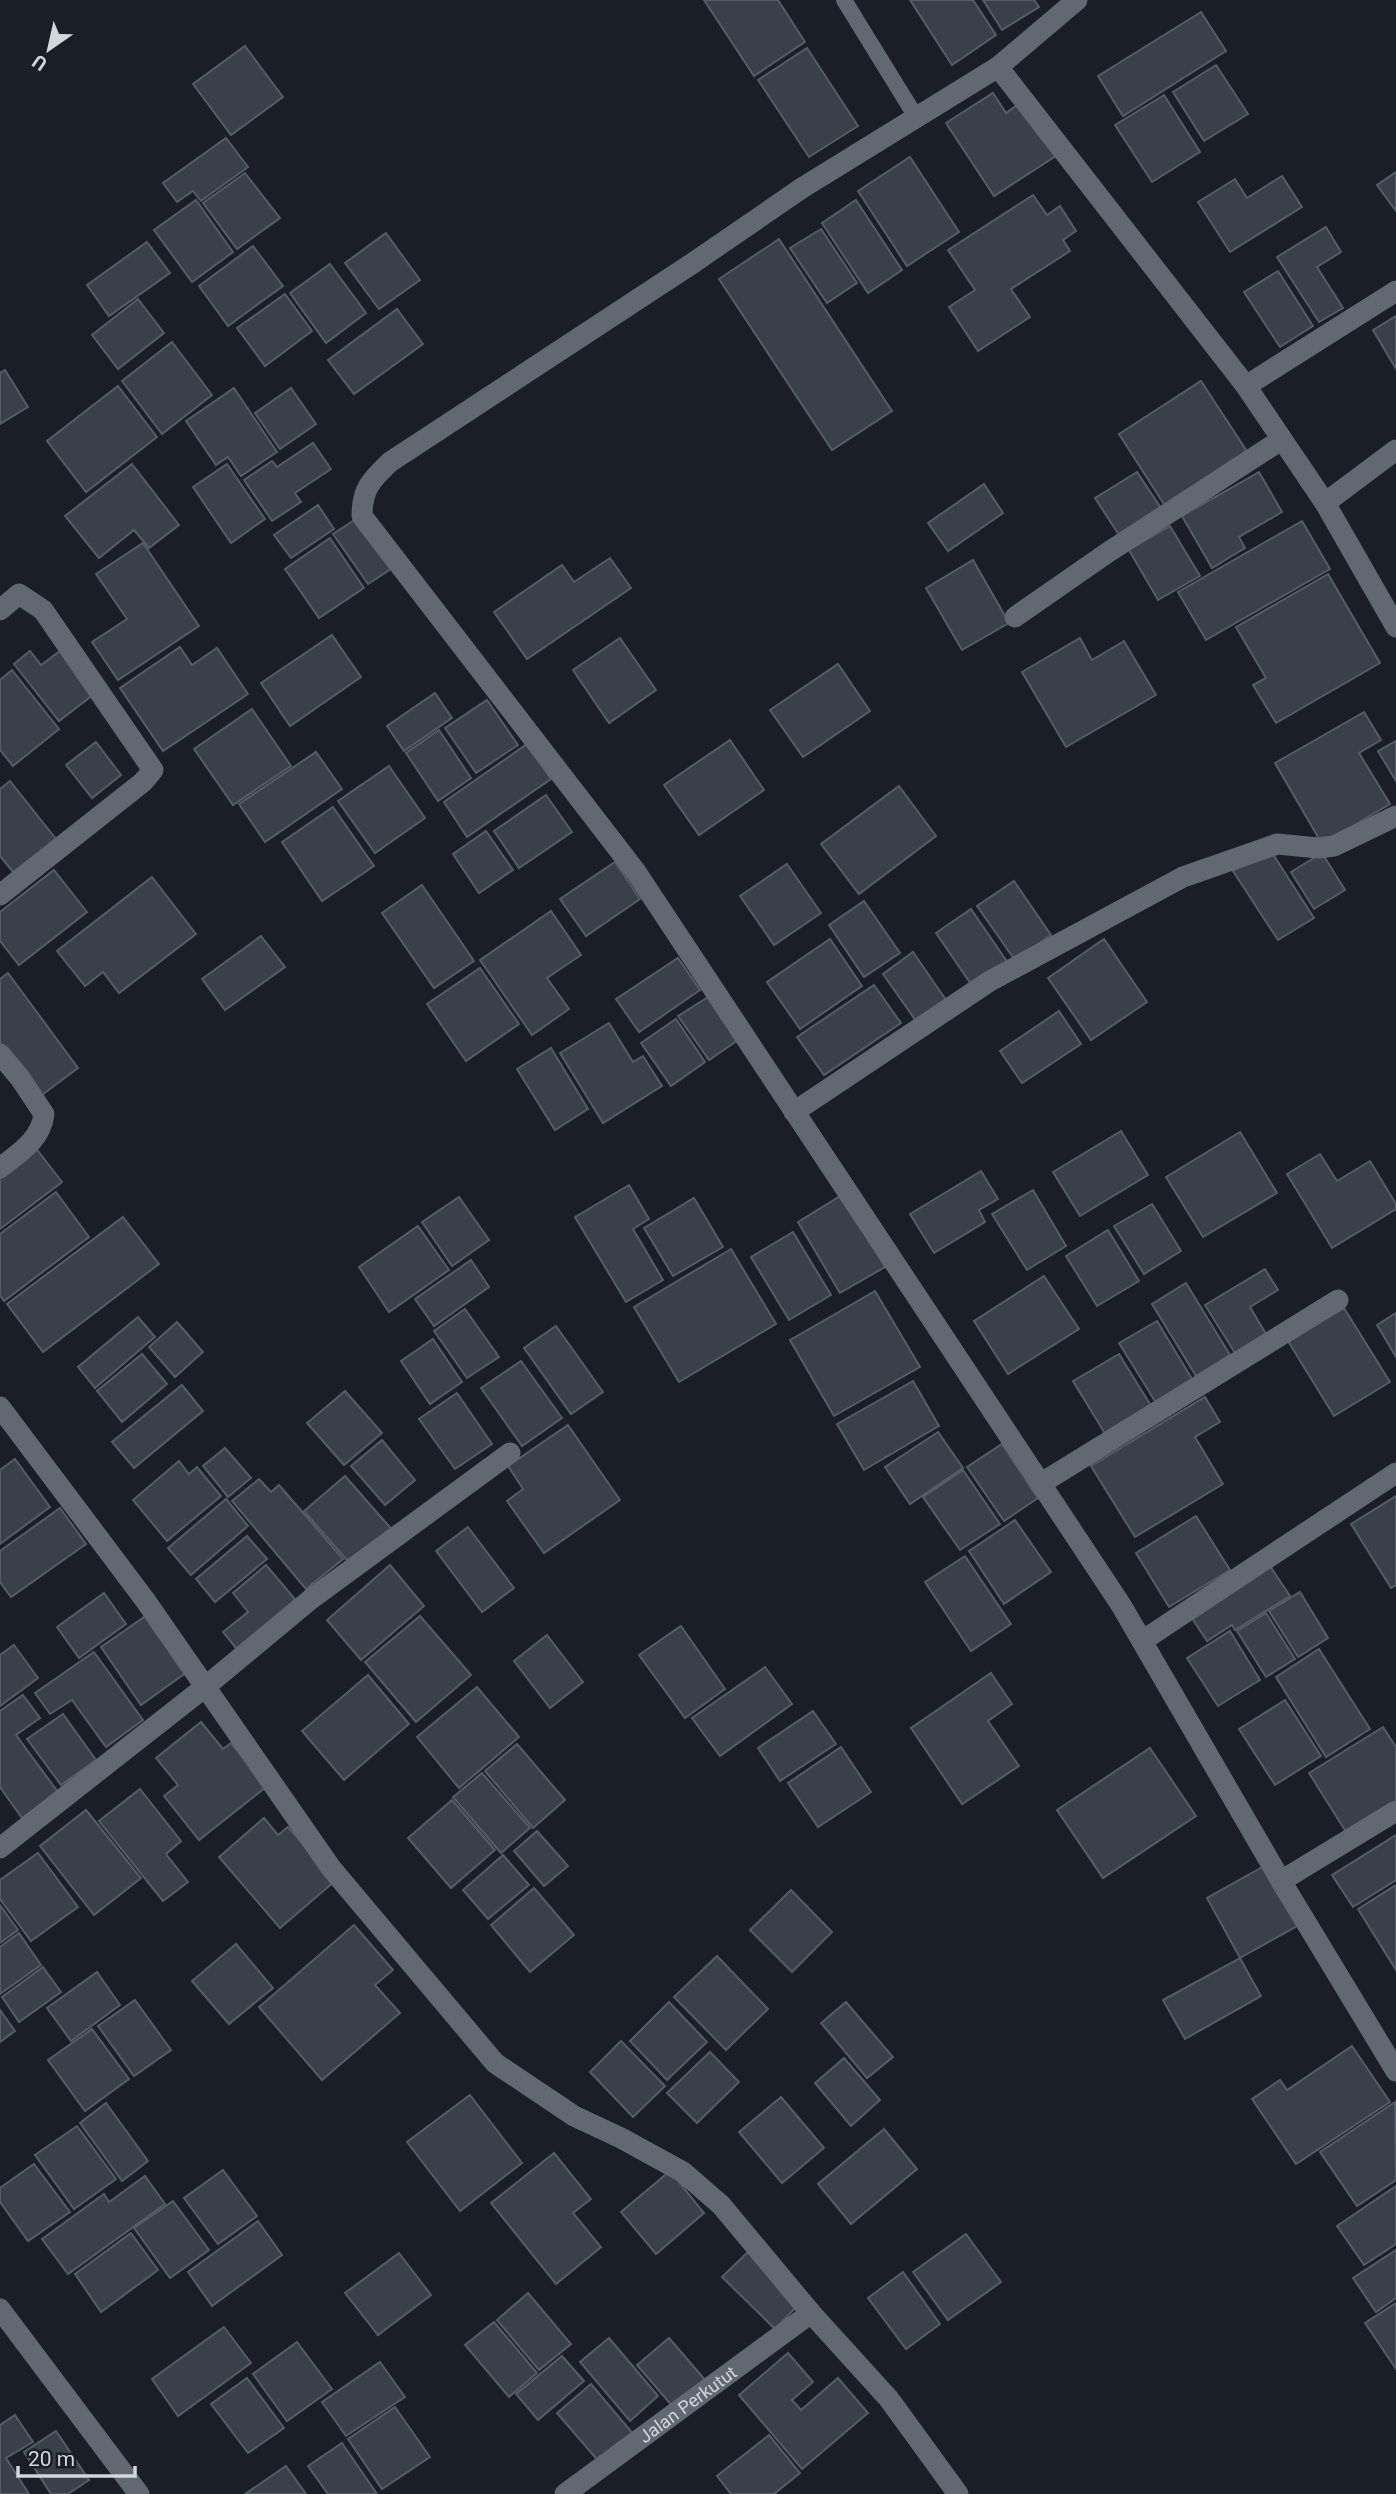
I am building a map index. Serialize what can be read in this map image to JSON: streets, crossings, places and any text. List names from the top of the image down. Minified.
{"streets":{"street":["Jalan Perkutut"]},"scale_bar":"20 m","north":"bottom left"}
